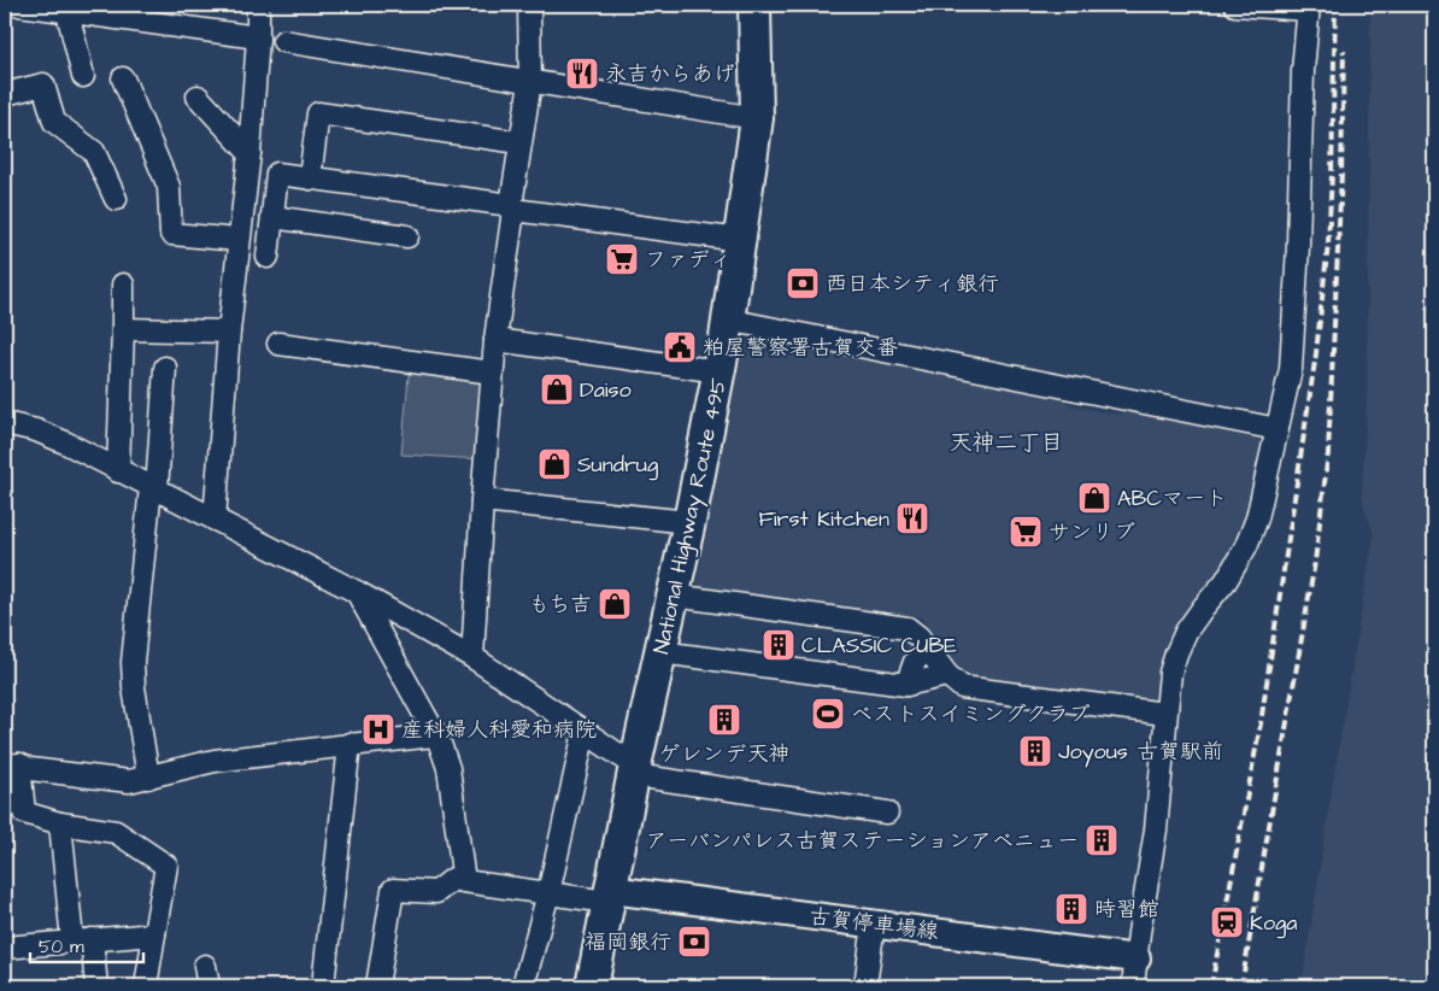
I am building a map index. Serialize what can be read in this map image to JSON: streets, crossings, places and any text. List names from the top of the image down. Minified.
{"streets":{"highway":["National Highway Route 495"],"main road":["古賀停車場線"]},"crossings":[["National Highway Route 495","古賀停車場線"]],"districts":["天神二丁目"],"places":{"restaurant":["永吉からあげ","First Kitchen"],"supermarket":["ファディ","サンリブ"],"bank":["西日本シティ銀行","福岡銀行"],"public building":["粕屋警察署古賀交番"],"shop":["Daiso","Sundrug","ABCマート","もち吉"],"building":["CLASSIC CUBE","ゲレンデ天神","Joyous 古賀駅前","アーバンパレス古賀ステーションアベニュー","時習館"],"sports":["ベストスイミングクラブ"],"hospital":["産科婦人科愛和病院"],"station":["Koga"]},"scale_bar":"50 m"}
